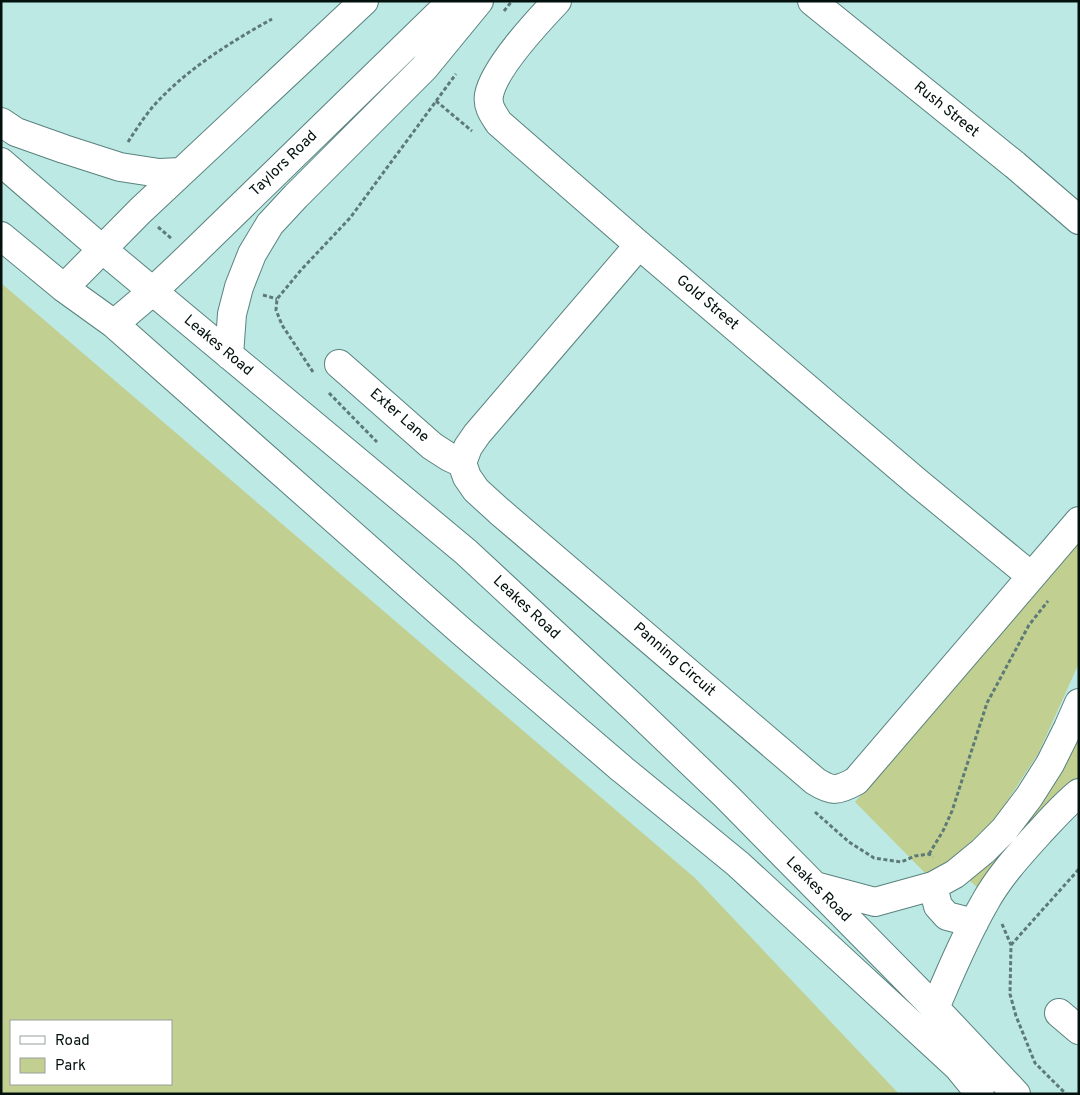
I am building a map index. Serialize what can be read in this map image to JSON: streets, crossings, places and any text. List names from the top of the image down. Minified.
{"streets":{"street":["Rush Street","Taylors Road","Gold Street","Leakes Road","Exter Lane","Panning Circuit"]},"crossings":[["Taylors Road","Leakes Road"],["Gold Street","Panning Circuit"],["Exter Lane","Panning Circuit"]],"legend":["Road","Park"]}
